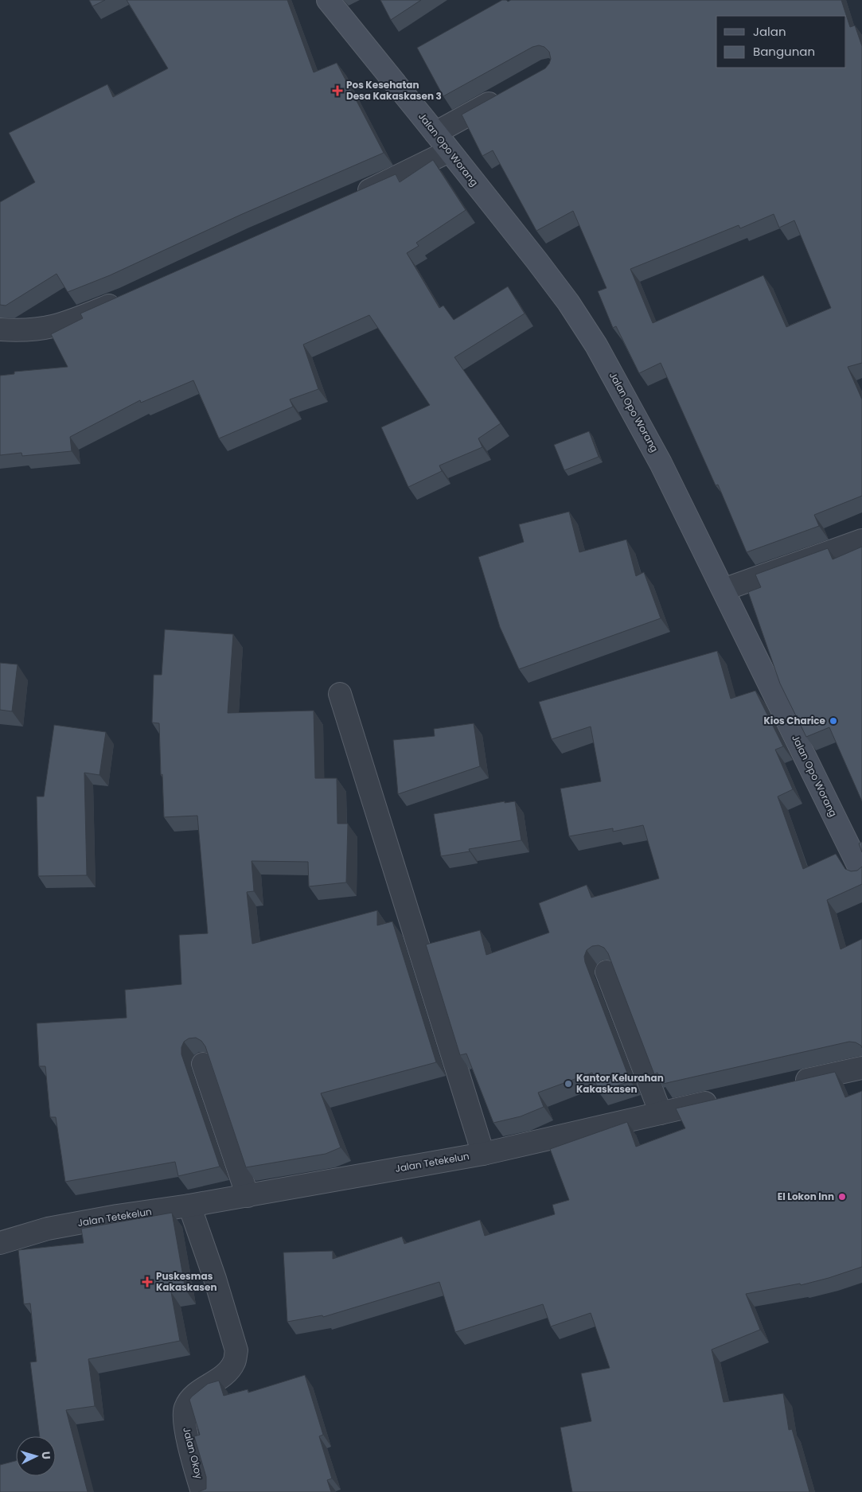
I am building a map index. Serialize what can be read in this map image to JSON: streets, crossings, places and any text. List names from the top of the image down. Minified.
{"streets":{"street":["Jalan Opo Worang","Jalan Tetekelun","Jalan Okoy"]},"crossings":[["Jalan Tetekelun","Jalan Okoy"]],"places":{"health":["Pos Kesehatan Desa Kakaskasen 3","Puskesmas Kakaskasen"],"other":["Kios Charice","Kantor Kelurahan Kakaskasen","El Lokon Inn"]},"legend":["Jalan","Bangunan"],"north":"right"}
